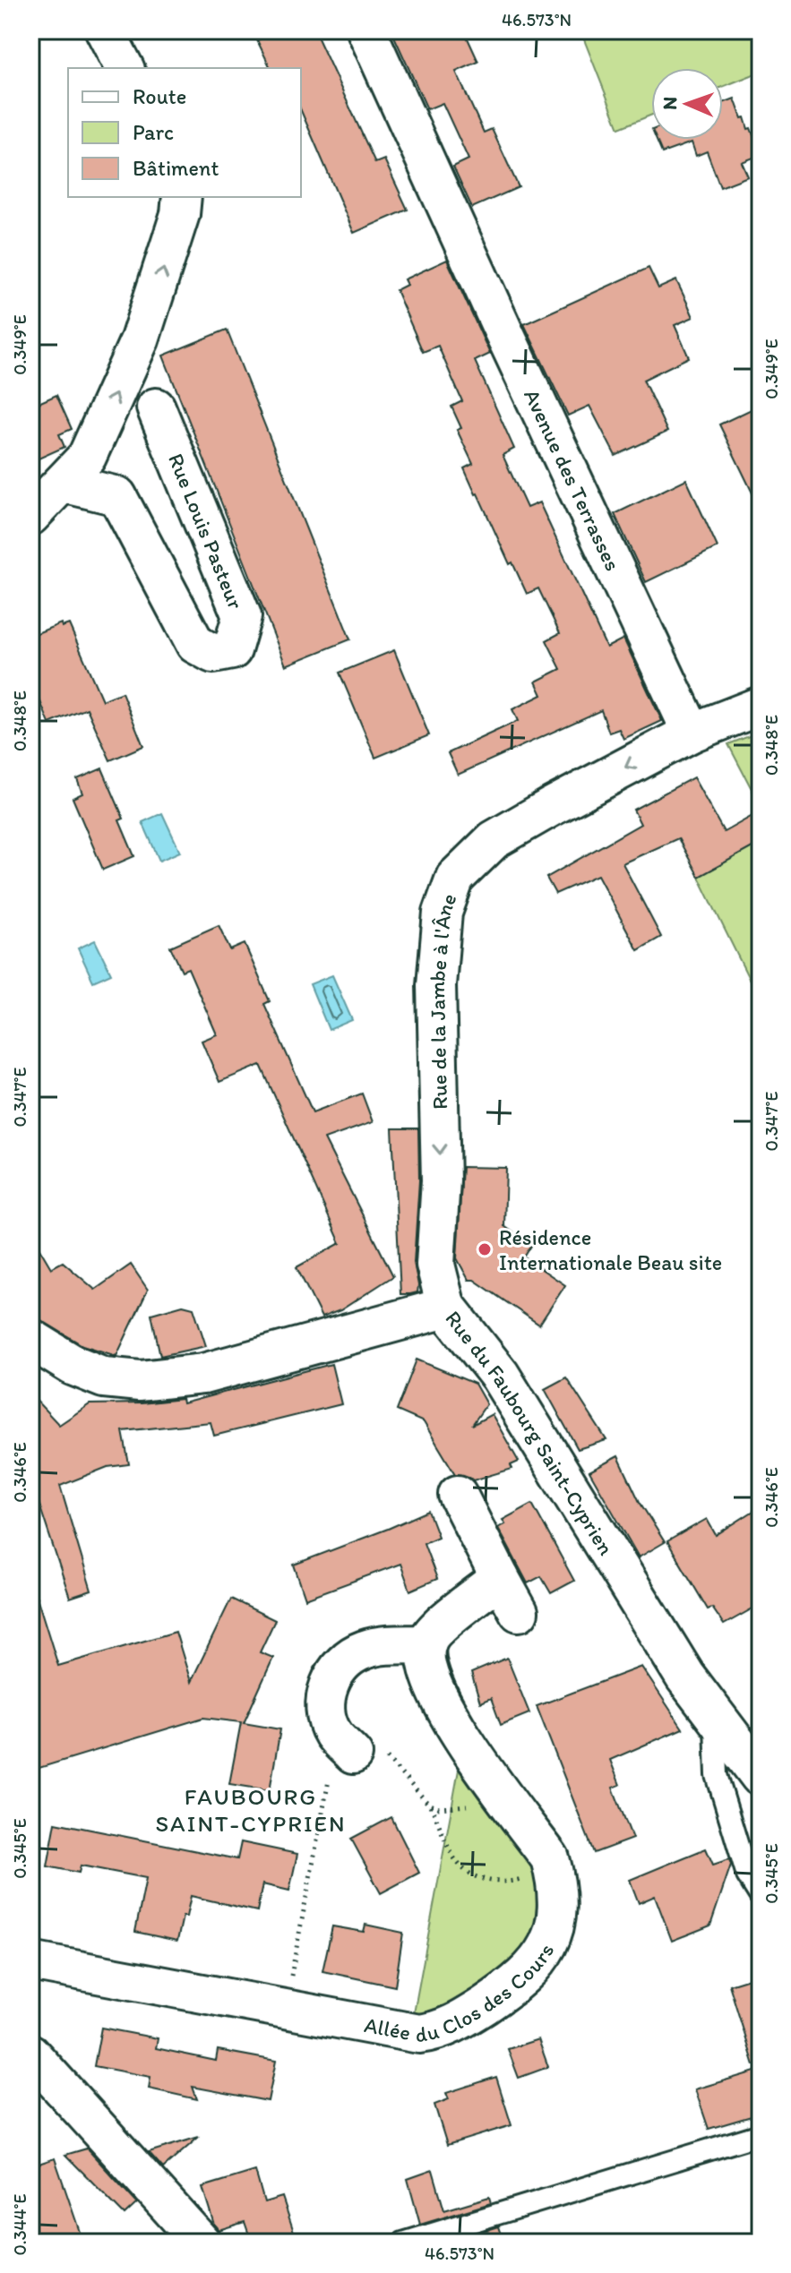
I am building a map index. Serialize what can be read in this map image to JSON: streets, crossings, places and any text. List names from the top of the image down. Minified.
{"streets":{"street":["Avenue des Terrasses","Rue Louis Pasteur","Rue de la Jambe à l'Âne","Rue du Faubourg Saint-Cyprien","Allée du Clos des Cours"]},"crossings":[["Avenue des Terrasses","Rue de la Jambe à l'Âne"],["Rue de la Jambe à l'Âne","Rue du Faubourg Saint-Cyprien"]],"one_way":["Rue de la Jambe à l'Âne"],"districts":["FAUBOURG SAINT-CYPRIEN"],"places":["Résidence Internationale Beau site"],"legend":["Route","Parc","Bâtiment"],"north":"left","coordinates":["46.573°N","0.349°E","0.348°E","0.347°E","0.346°E","0.345°E","0.344°E"]}
